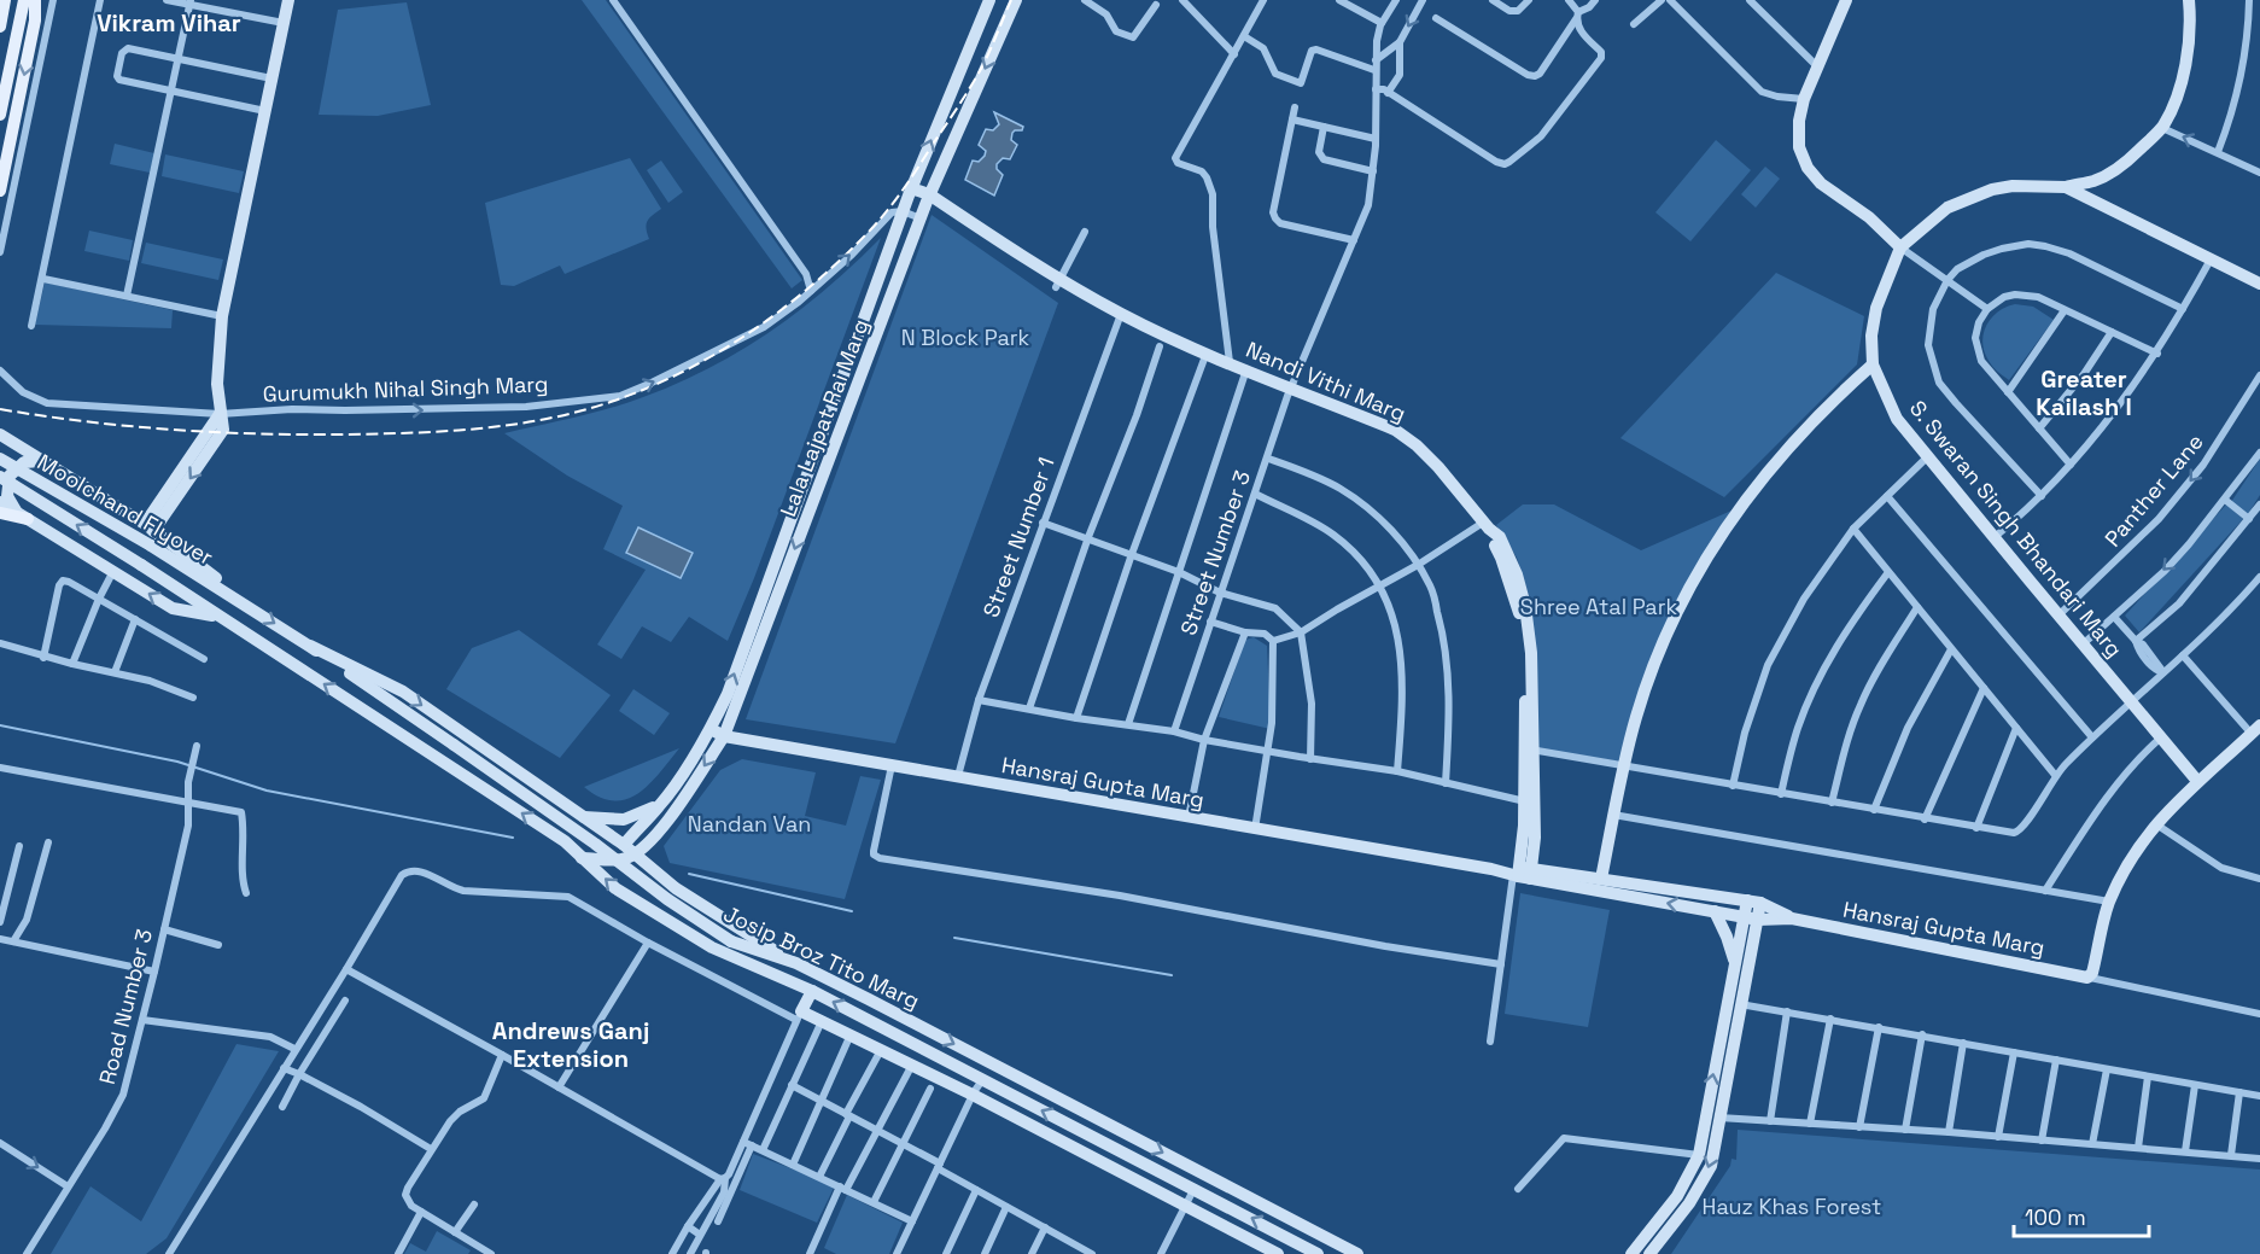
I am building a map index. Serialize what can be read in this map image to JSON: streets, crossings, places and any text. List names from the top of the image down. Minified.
{"streets":{"street":["Nandi Vithi Marg","Gurumukh Nihal Singh Marg","Lala Lajpat Rai Marg","Panther Lane","Moolchand Flyover","S. Swaran Singh Bhandari Marg","Street Number 1","Street Number 3","Hansraj Gupta Marg","Josip Broz Tito Marg","Road Number 3"]},"crossings":[["Nandi Vithi Marg","Lala Lajpat Rai Marg"],["Nandi Vithi Marg","Street Number 1"],["Nandi Vithi Marg","Street Number 3"],["Nandi Vithi Marg","Hansraj Gupta Marg"],["Gurumukh Nihal Singh Marg","Lala Lajpat Rai Marg"],["Lala Lajpat Rai Marg","Hansraj Gupta Marg"],["Panther Lane","S. Swaran Singh Bhandari Marg"],["Moolchand Flyover","Josip Broz Tito Marg"],["Street Number 1","Hansraj Gupta Marg"]],"one_way":["Gurumukh Nihal Singh Marg"],"districts":["Vikram Vihar","Greater Kailash I","Andrews Ganj Extension"],"parks":["N Block Park","Shree Atal Park","Nandan Van","Hauz Khas Forest"],"scale_bar":"100 m"}
